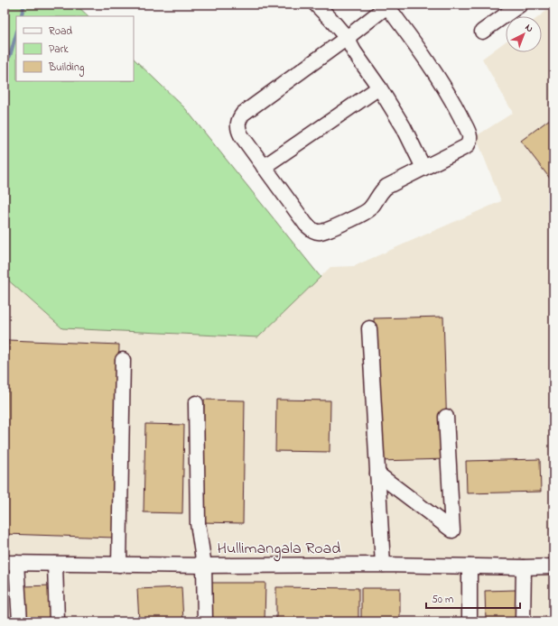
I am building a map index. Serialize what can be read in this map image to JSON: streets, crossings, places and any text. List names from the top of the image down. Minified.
{"streets":{"street":["Hullimangala Road"]},"legend":["Road","Park","Building"],"scale_bar":"50 m","north":"top right"}
